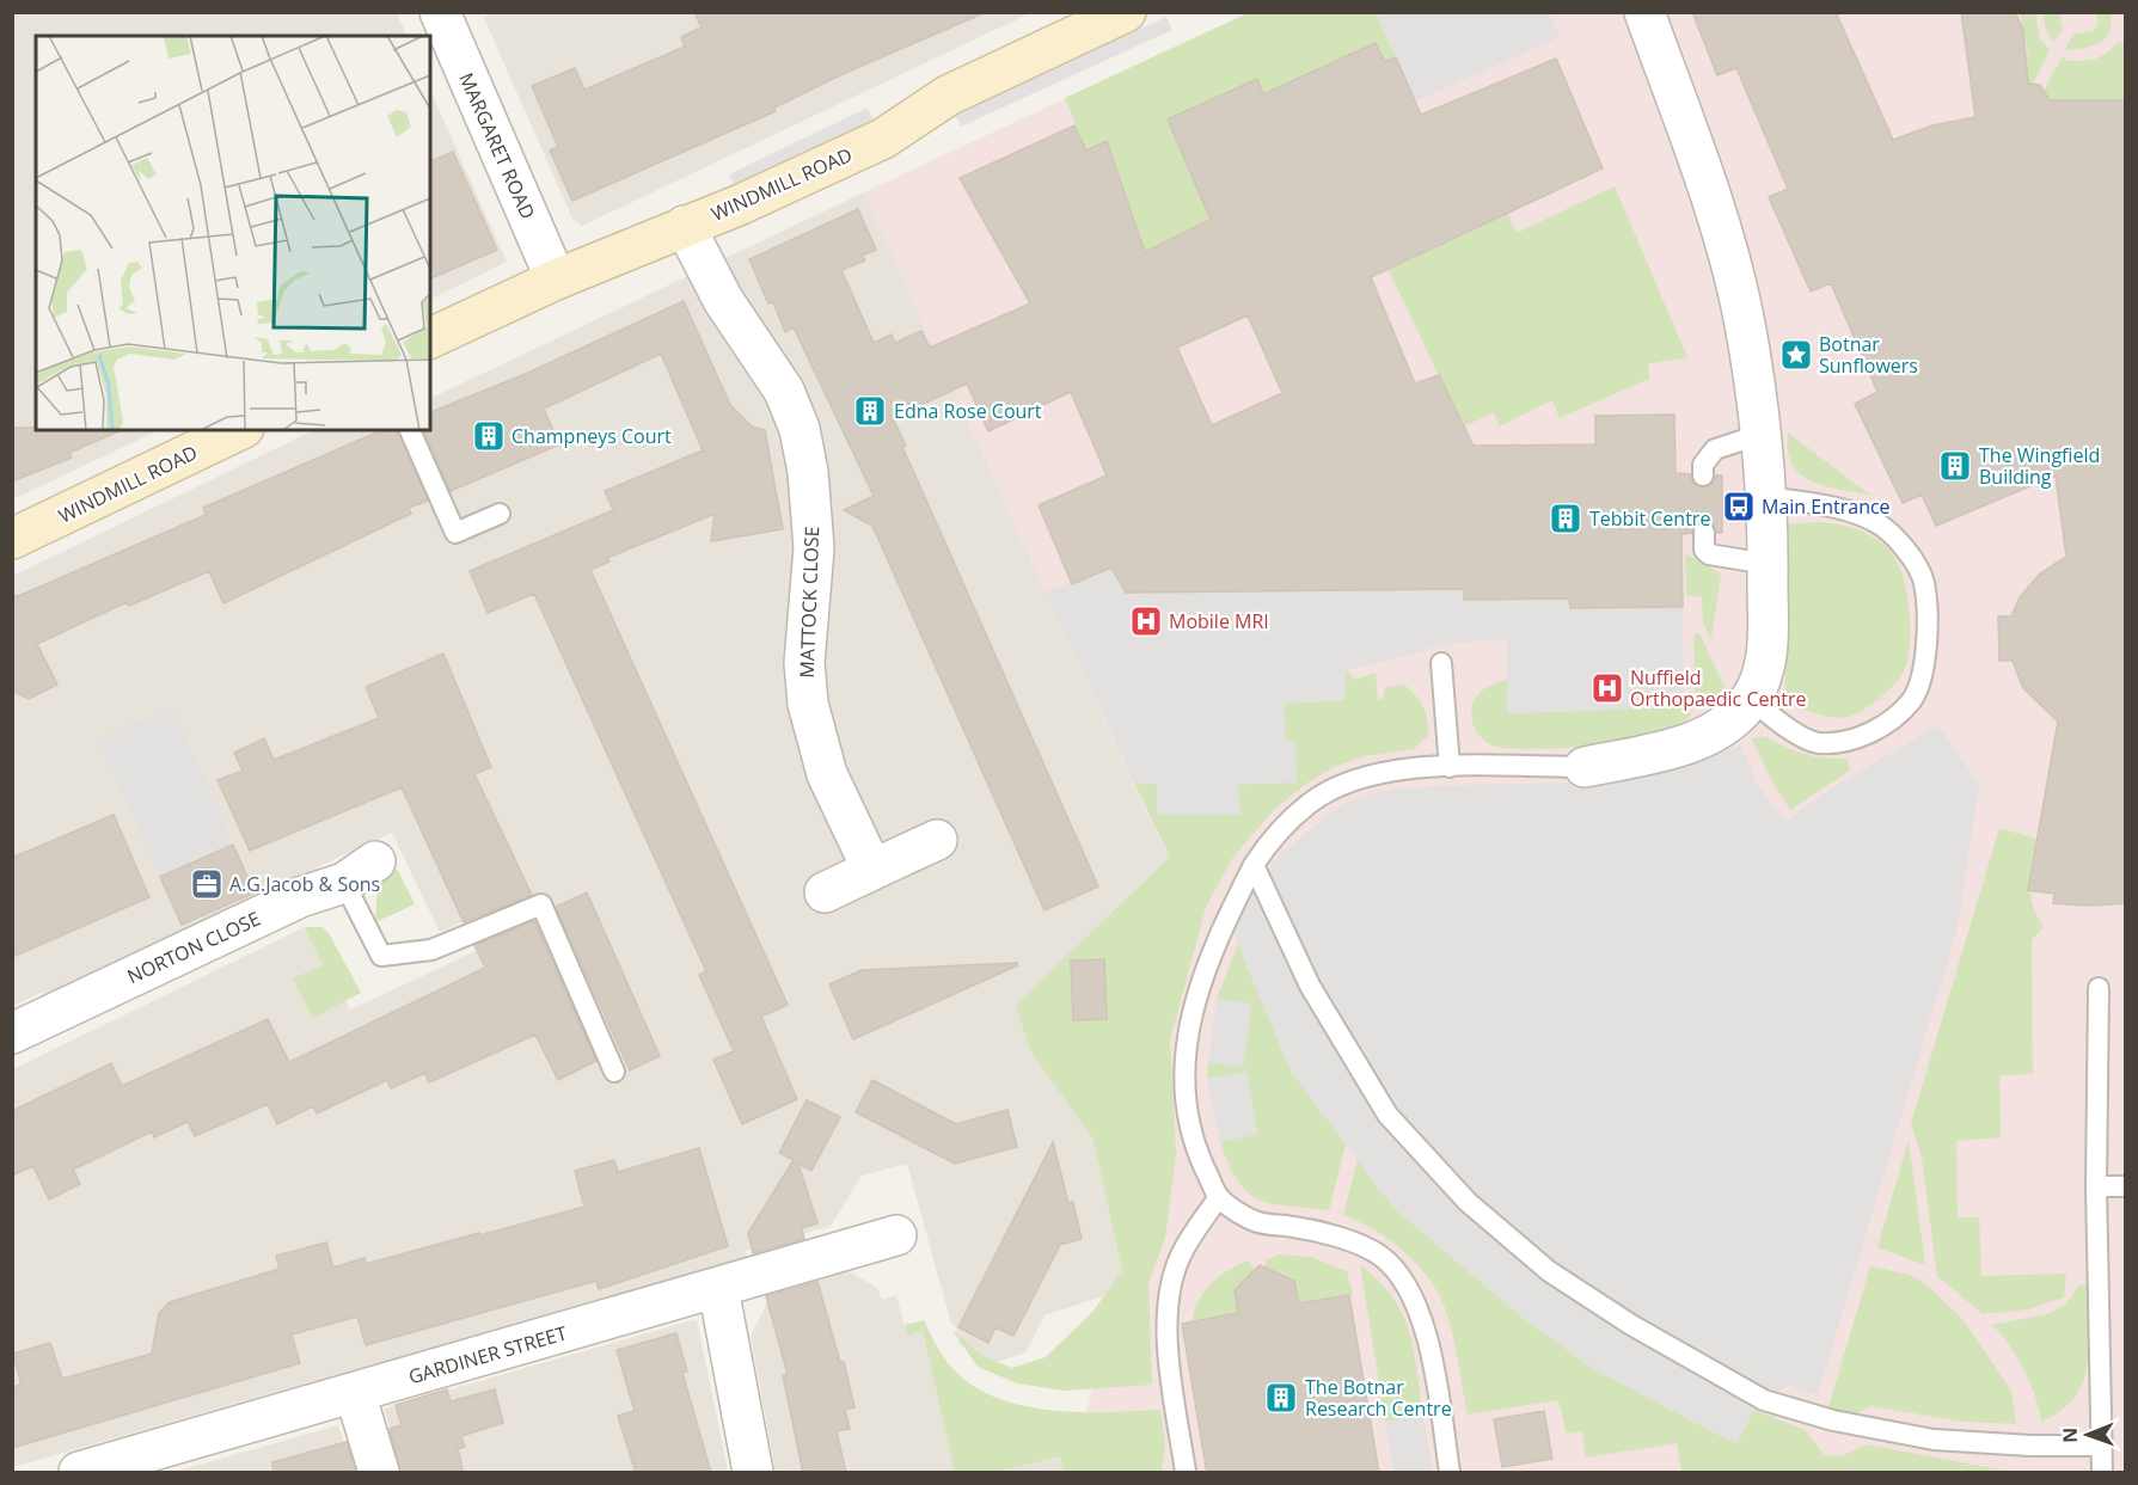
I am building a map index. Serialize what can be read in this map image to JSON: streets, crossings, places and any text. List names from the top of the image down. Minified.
{"streets":{"main road":["WINDMILL ROAD"],"street":["MARGARET ROAD","MATTOCK CLOSE","NORTON CLOSE","GARDINER STREET"]},"crossings":[["MARGARET ROAD","WINDMILL ROAD"],["WINDMILL ROAD","MATTOCK CLOSE"]],"places":{"place":["Botnar Sunflowers"],"building":["Edna Rose Court","Champneys Court","The Wingfield Building","Tebbit Centre","The Botnar Research Centre"],"bus stop":["Main Entrance"],"hospital":["Mobile MRI","Nuffield Orthopaedic Centre"],"office":["A.G.Jacob & Sons"]},"north":"left"}
